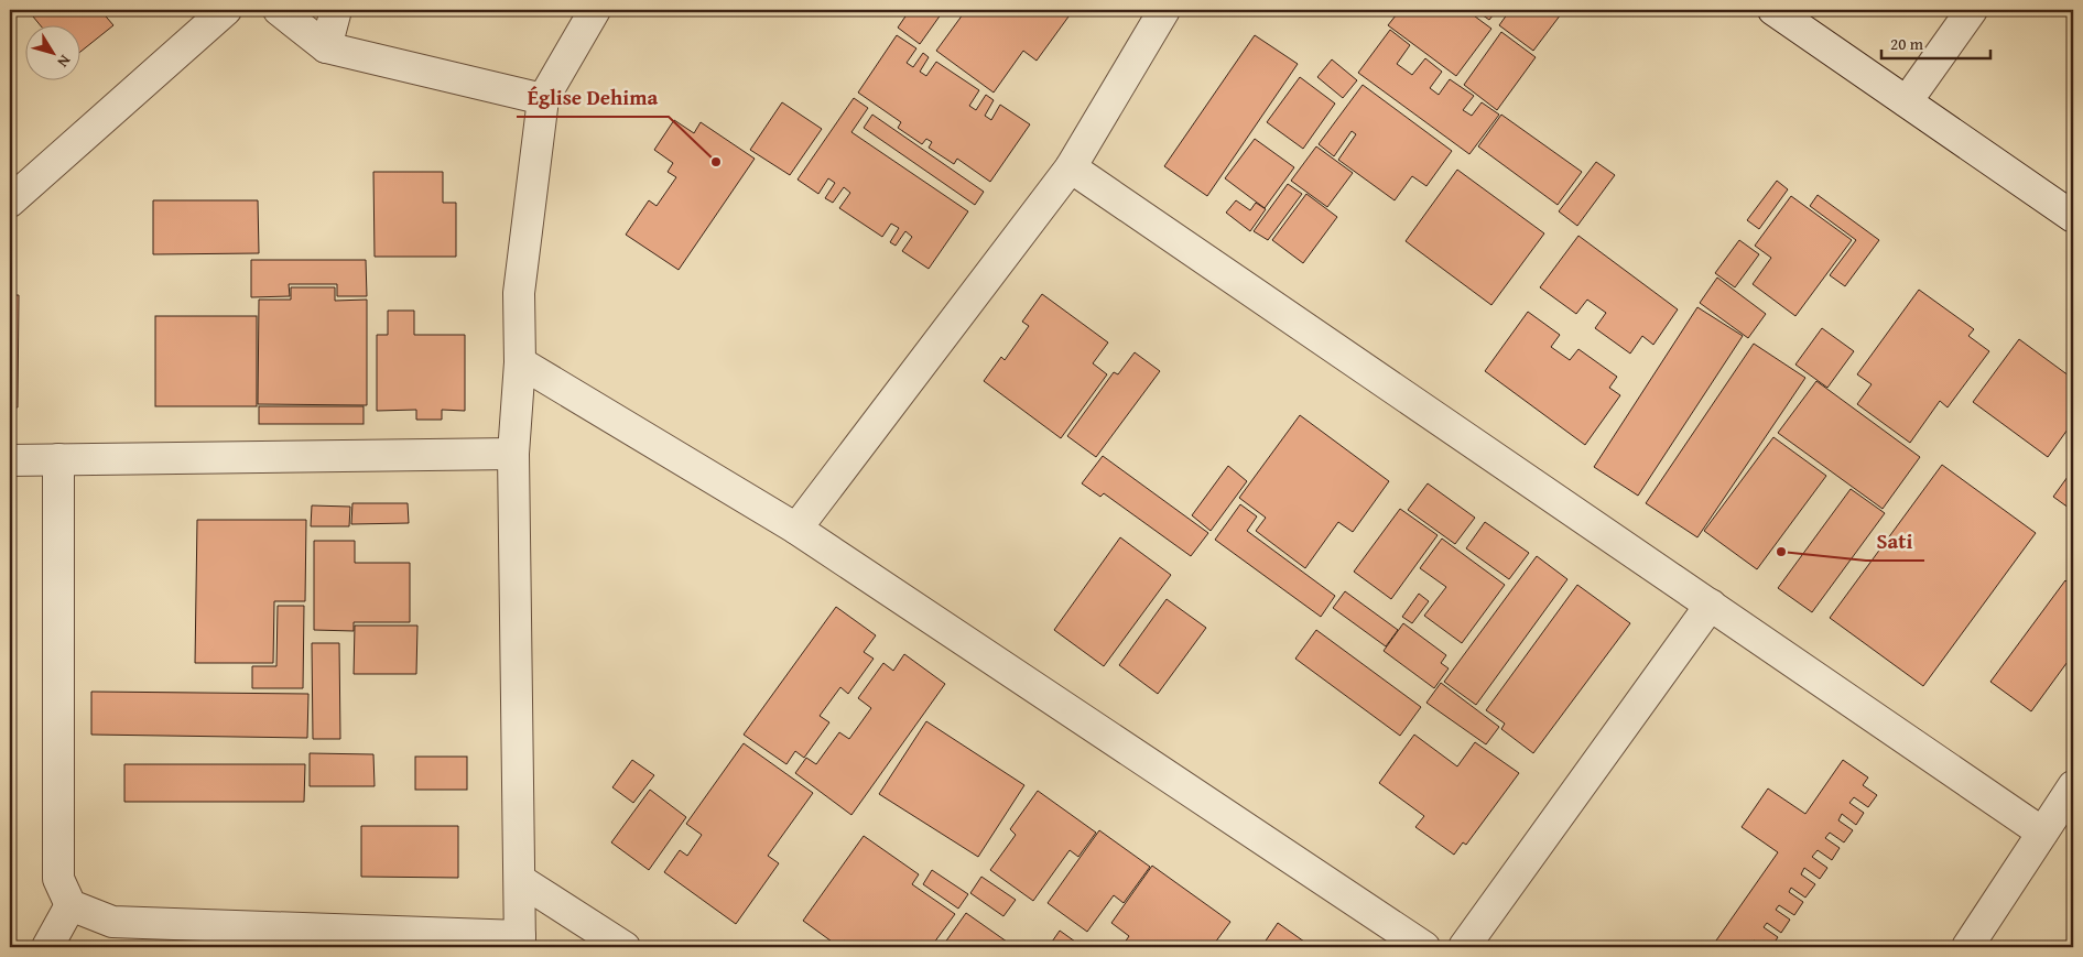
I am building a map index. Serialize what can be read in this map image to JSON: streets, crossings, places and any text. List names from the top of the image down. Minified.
{"places":["Église Dehima","Sati"],"scale_bar":"20 m","north":"bottom right"}
